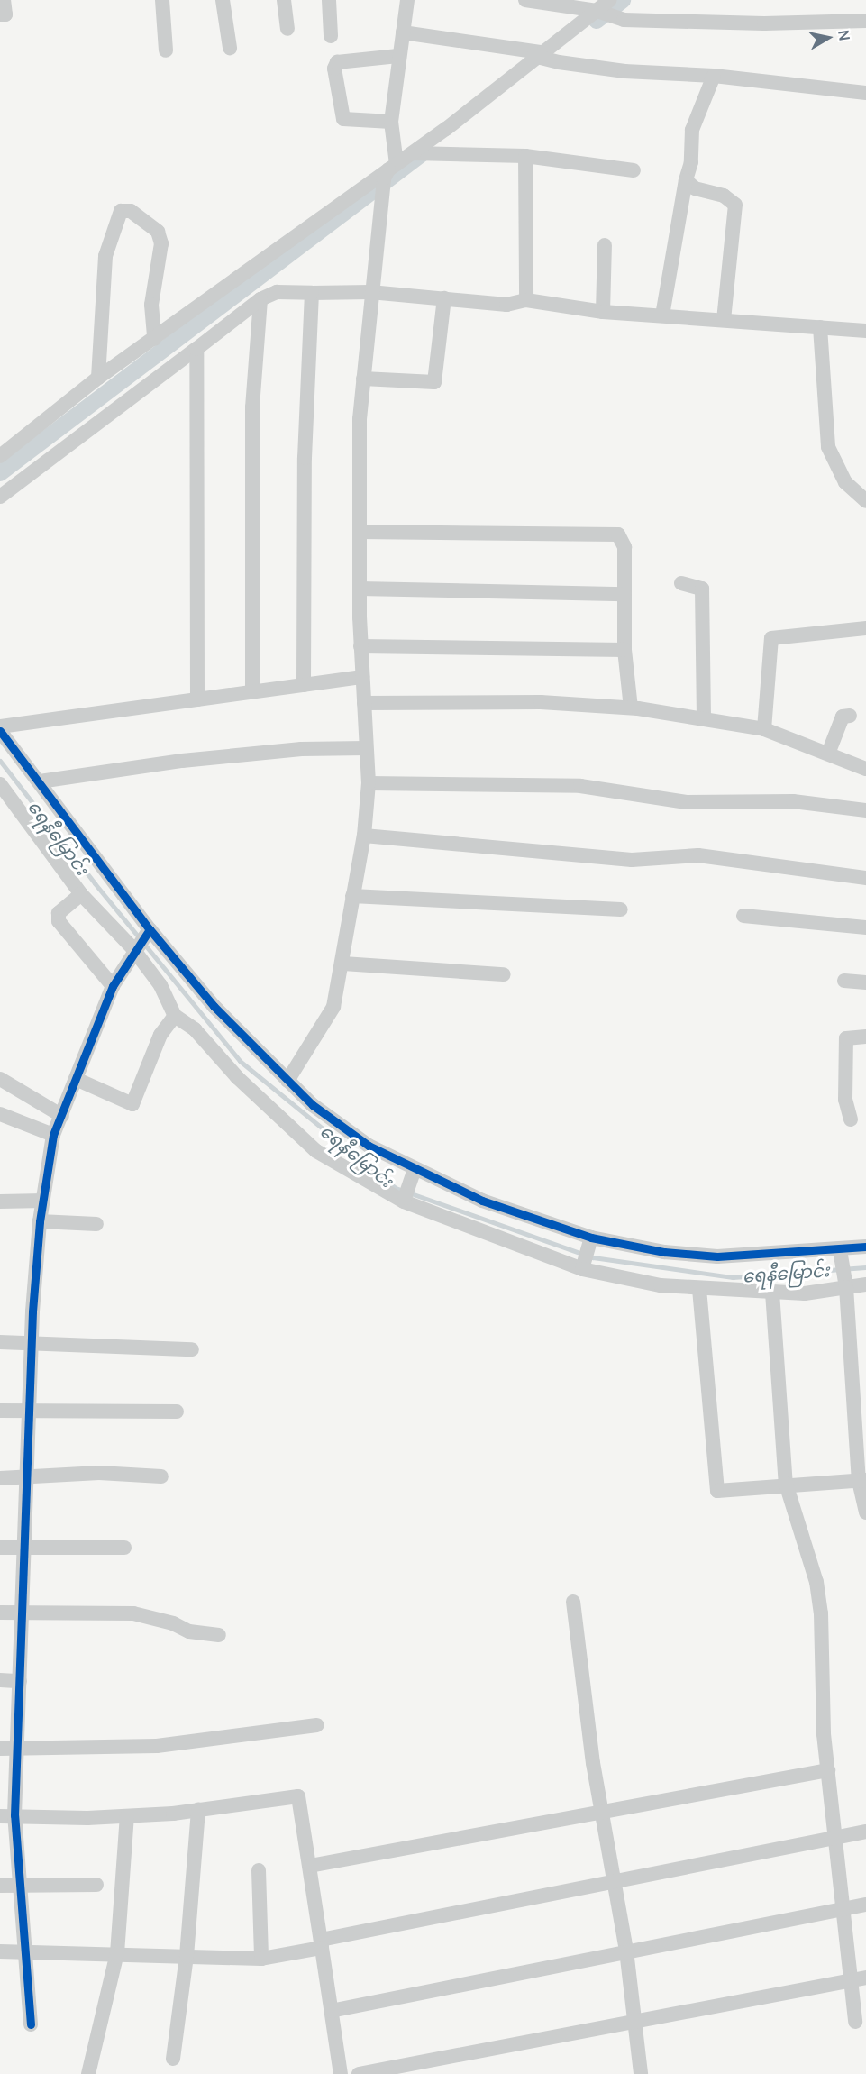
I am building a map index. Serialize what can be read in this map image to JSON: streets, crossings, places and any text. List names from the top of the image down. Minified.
{"water":["ရေနီမြောင်း"],"north":"right"}
